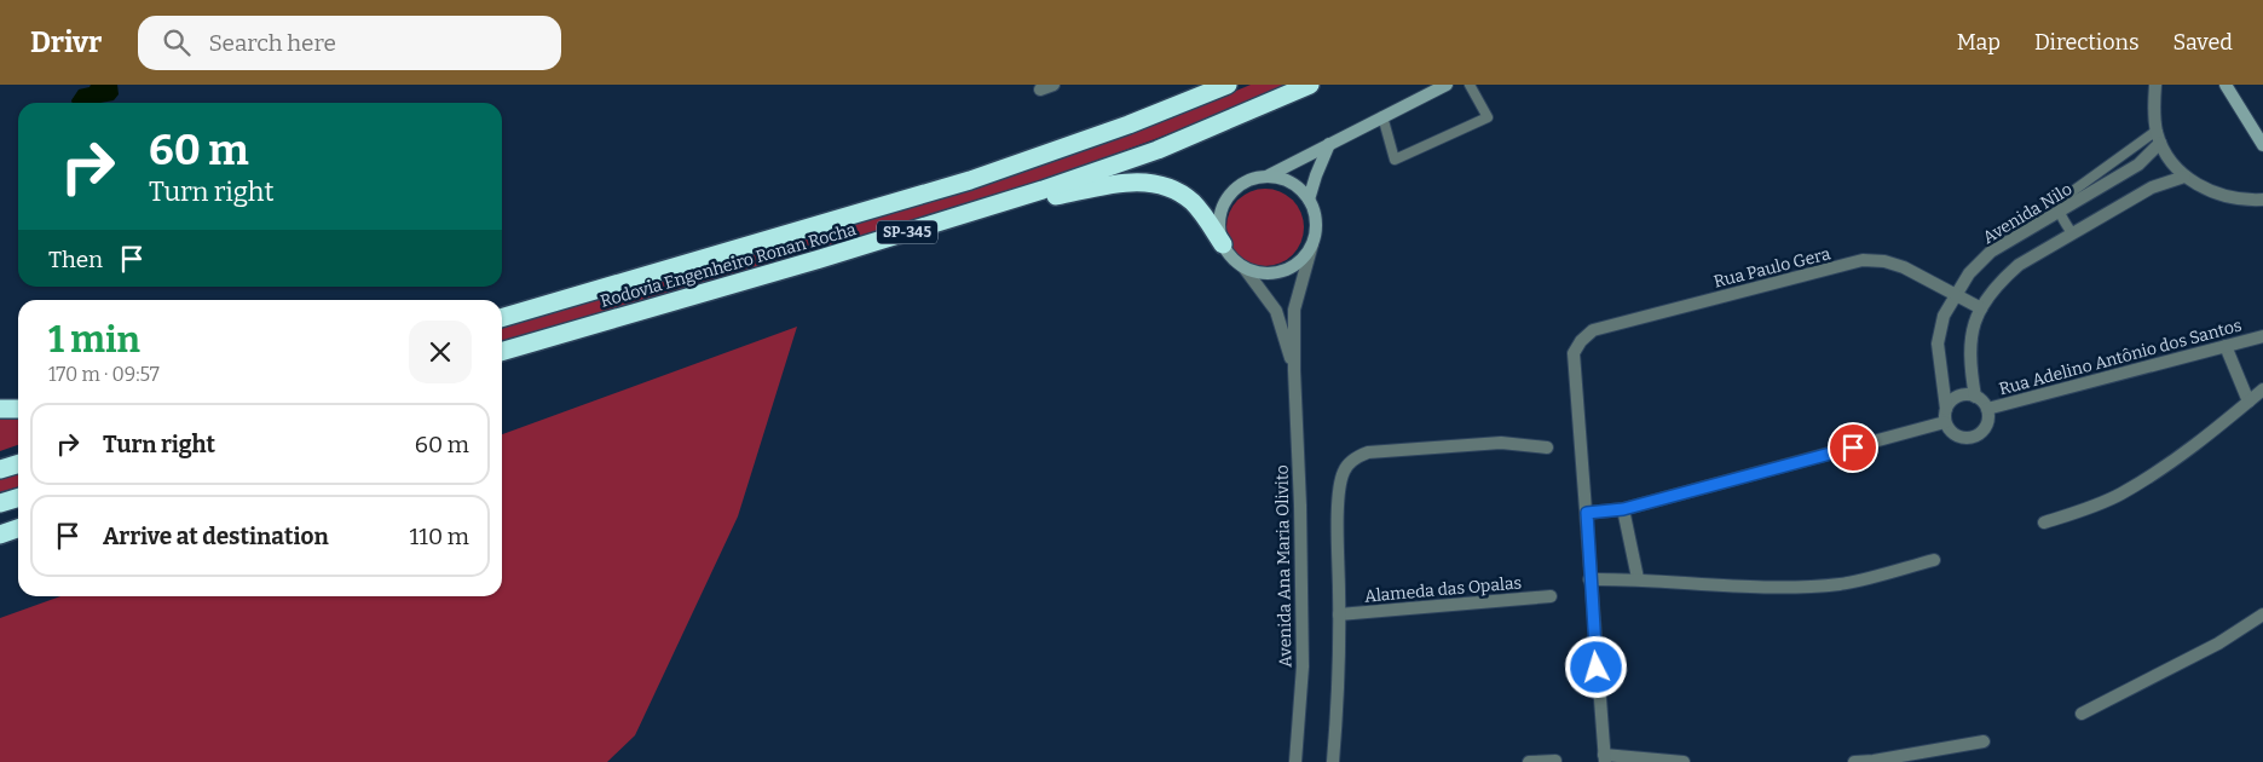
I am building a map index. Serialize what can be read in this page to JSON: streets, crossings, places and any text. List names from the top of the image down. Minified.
{"streets":{"highway":["SP-345","Rodovia Engenheiro Ronan Rocha"],"street":["Avenida Nilo","Rua Paulo Gera","Rua Adelino Antônio dos Santos","Avenida Ana Maria Olivito","Alameda das Opalas"]},"crossings":[["Avenida Nilo","Rua Paulo Gera"],["Avenida Nilo","Rua Adelino Antônio dos Santos"]],"page":{"header":"Drivr","search":"Search here","nav":["Map","Directions","Saved"],"turn":["60 m","Turn right"],"then":"Then","heading":["1 min","170 m · 09:57"],"list":[{"name":"Turn right","value":"60 m"},{"name":"Arrive at destination","value":"110 m"}]}}
